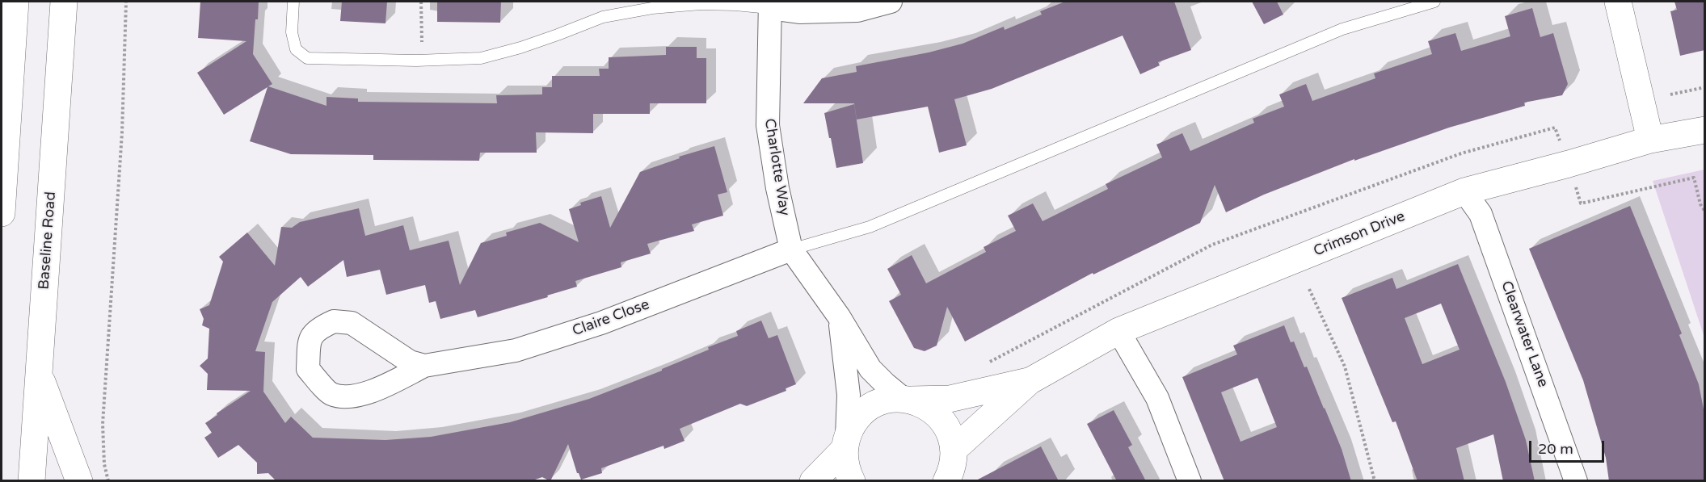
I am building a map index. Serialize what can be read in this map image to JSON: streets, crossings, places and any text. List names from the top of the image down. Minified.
{"streets":{"street":["Charlotte Way","Crimson Drive","Baseline Road","Claire Close","Clearwater Lane"]},"crossings":[["Charlotte Way","Crimson Drive"],["Charlotte Way","Claire Close"],["Crimson Drive","Clearwater Lane"]],"scale_bar":"20 m"}
